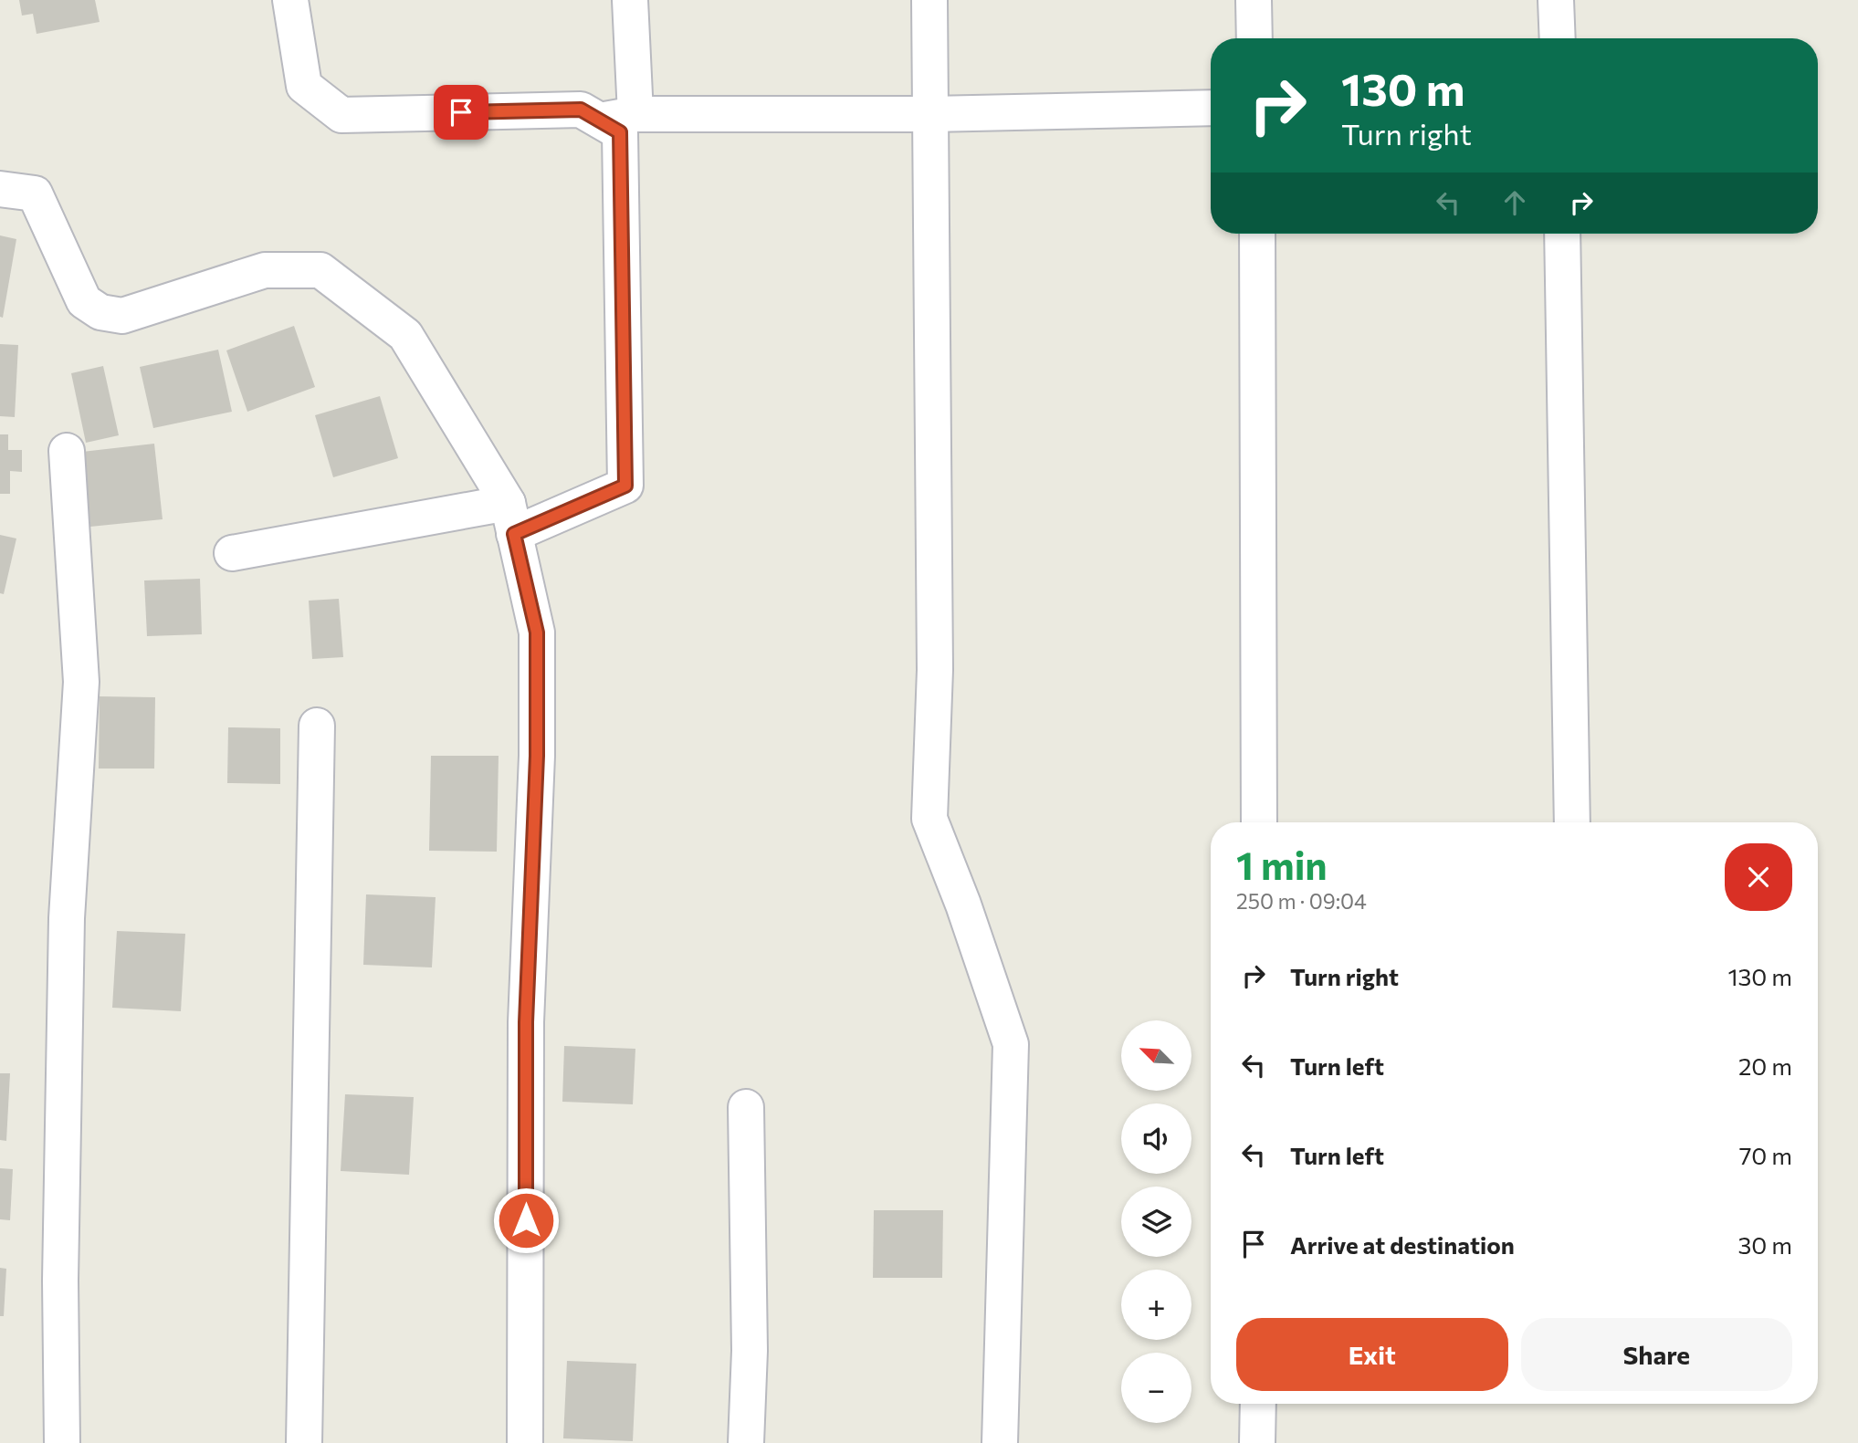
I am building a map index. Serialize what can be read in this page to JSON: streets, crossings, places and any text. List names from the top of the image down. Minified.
{"north":"top left","page":{"turn":["130 m","Turn right"],"heading":["1 min","250 m · 09:04"],"list":[{"name":"Turn right","value":"130 m"},{"name":"Turn left","value":"20 m"},{"name":"Turn left","value":"70 m"},{"name":"Arrive at destination","value":"30 m"}],"map_buttons":["+","−"],"buttons":["Exit","Share"]}}
